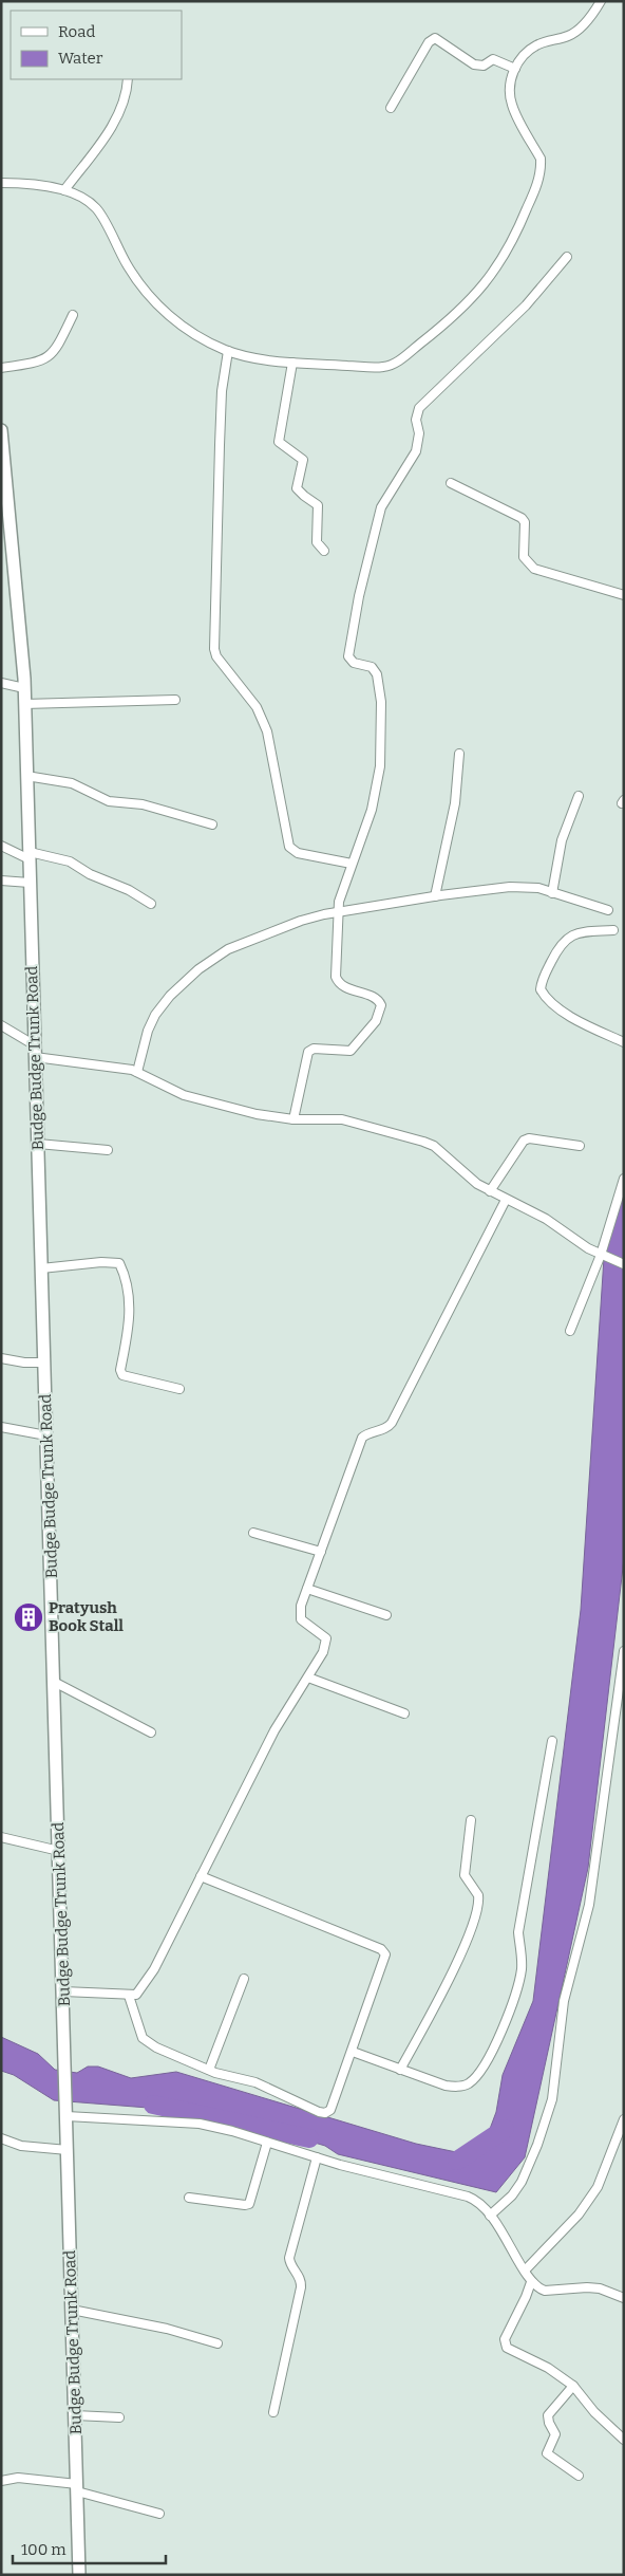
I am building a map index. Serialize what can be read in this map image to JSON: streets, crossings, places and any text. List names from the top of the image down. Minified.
{"streets":{"main road":["Budge Budge Trunk Road"]},"places":{"building":["Pratyush Book Stall"]},"legend":["Road","Water"],"scale_bar":"100 m"}
